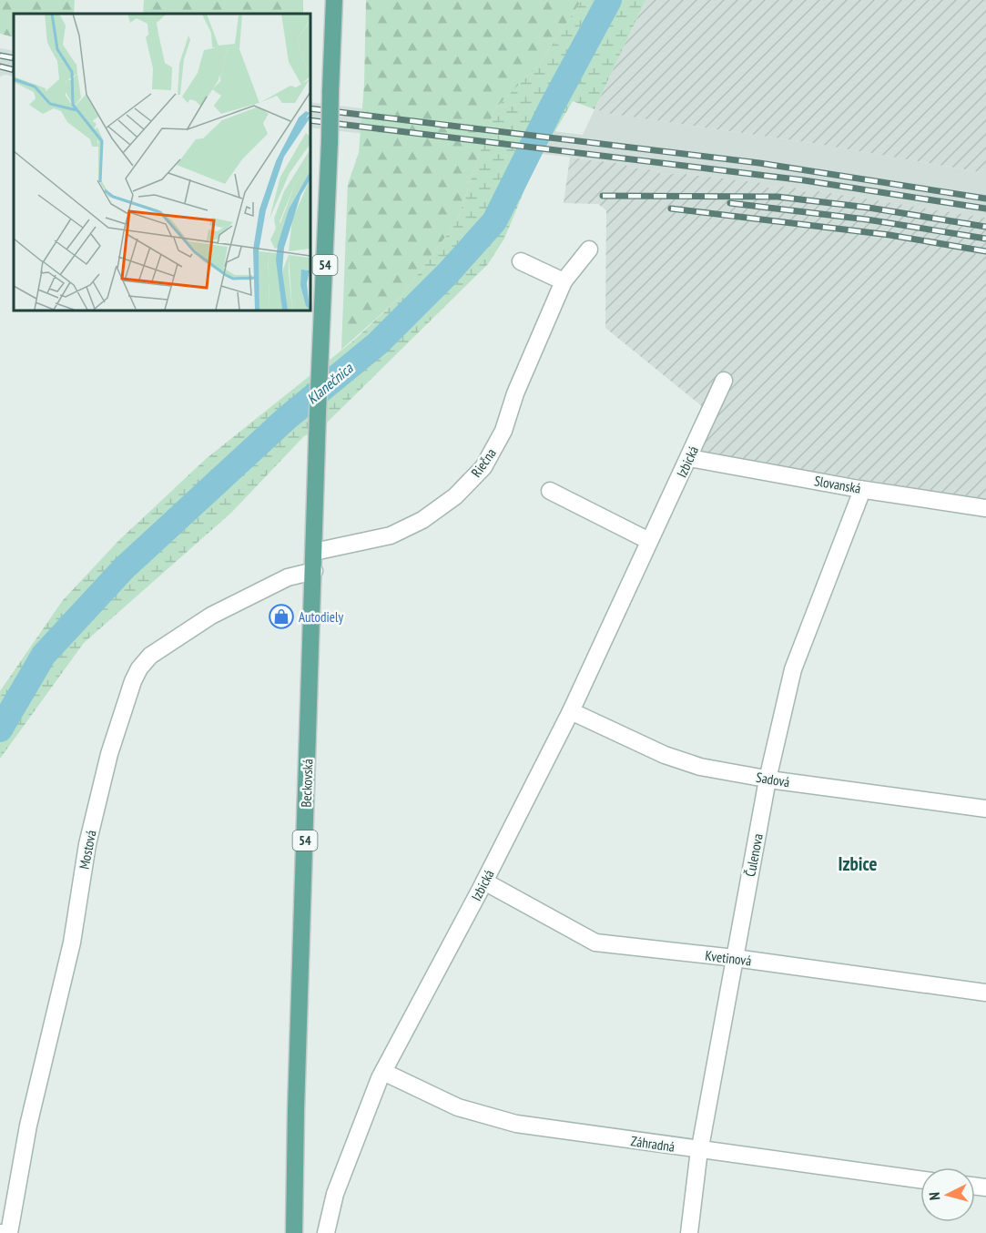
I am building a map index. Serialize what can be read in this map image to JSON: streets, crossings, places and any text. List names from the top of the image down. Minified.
{"streets":{"main road":["54","Beckovská"],"street":["Izbická","Riečna","Slovanská","Sadová","Mostová","Čulenova","Kvetinová","Záhradná"]},"crossings":[["Izbická","Slovanská"],["Izbická","Sadová"],["Izbická","Kvetinová"],["Izbická","Záhradná"],["Riečna","Beckovská"],["Slovanská","Čulenova"],["Sadová","Čulenova"],["Beckovská","Mostová"],["Čulenova","Kvetinová"],["Čulenova","Záhradná"]],"districts":["Izbice"],"water":["Klanečnica"],"places":{"shop":["Autodiely"]},"north":"left"}
